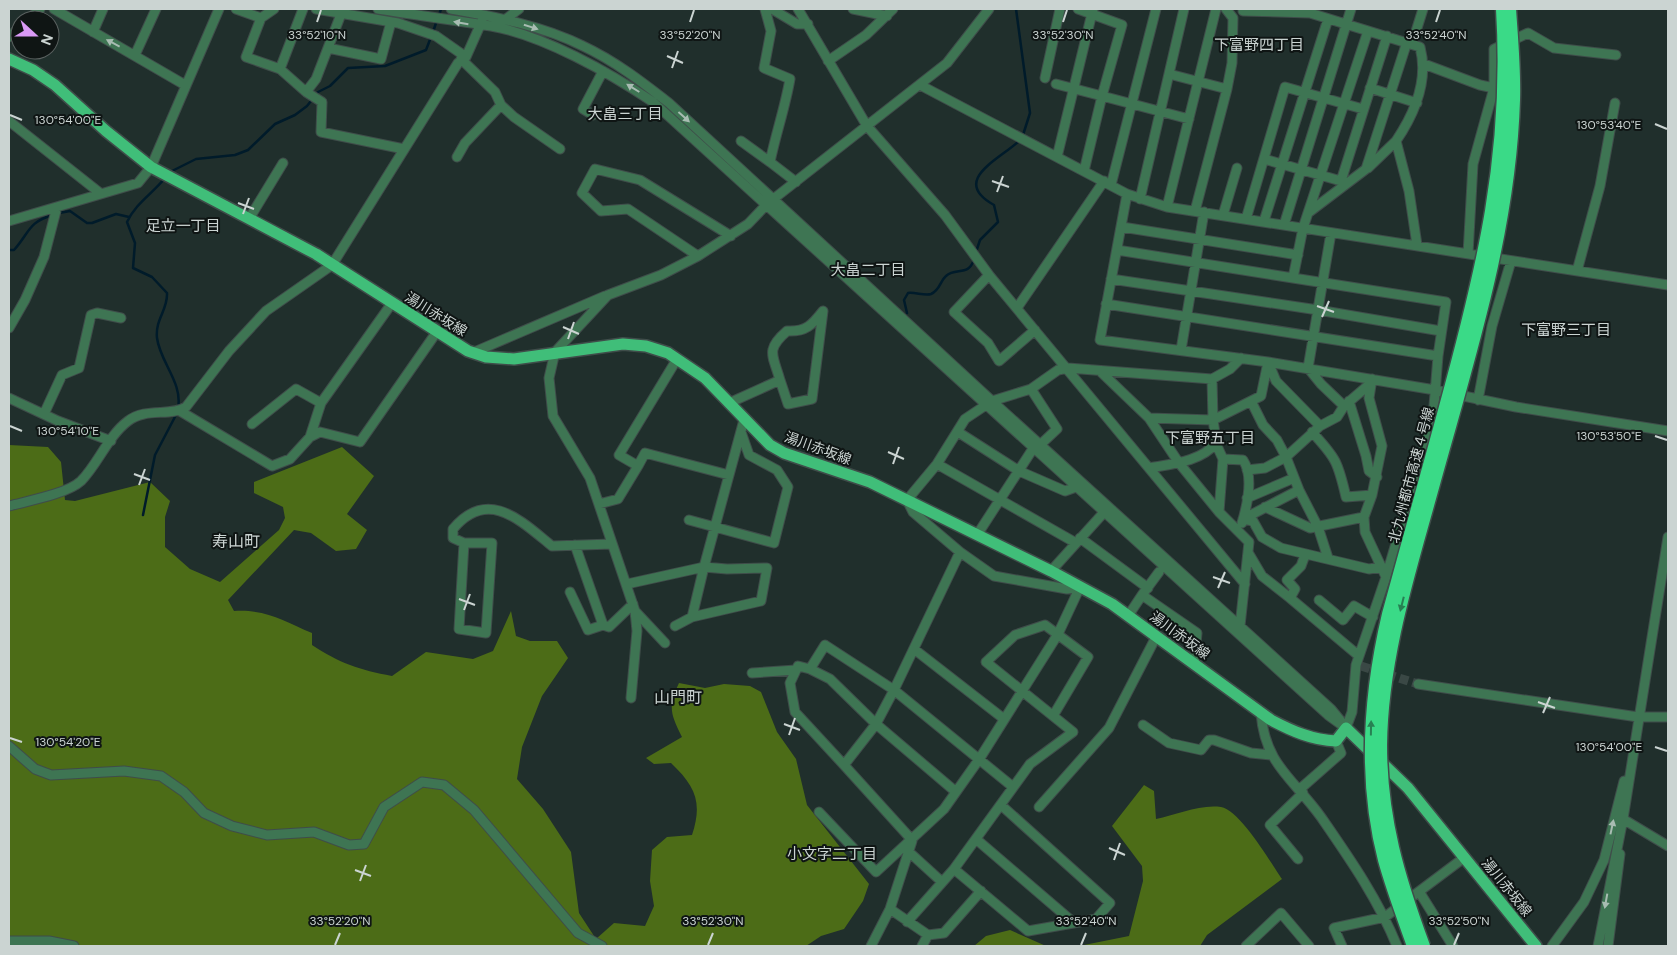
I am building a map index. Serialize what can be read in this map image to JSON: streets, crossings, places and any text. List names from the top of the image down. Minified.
{"streets":{"highway":["北九州都市高速４号線"],"main road":["湯川赤坂線"]},"districts":["下富野四丁目","大畠三丁目","足立一丁目","大畠二丁目","下富野三丁目","下富野五丁目","寿山町","山門町","小文字二丁目"],"north":"right","coordinates":["33°52'10\"N","33°52'20\"N","33°52'30\"N","33°52'40\"N","130°54'00\"E","130°53'40\"E","130°54'10\"E","130°53'50\"E","130°54'20\"E","33°52'50\"N"]}
